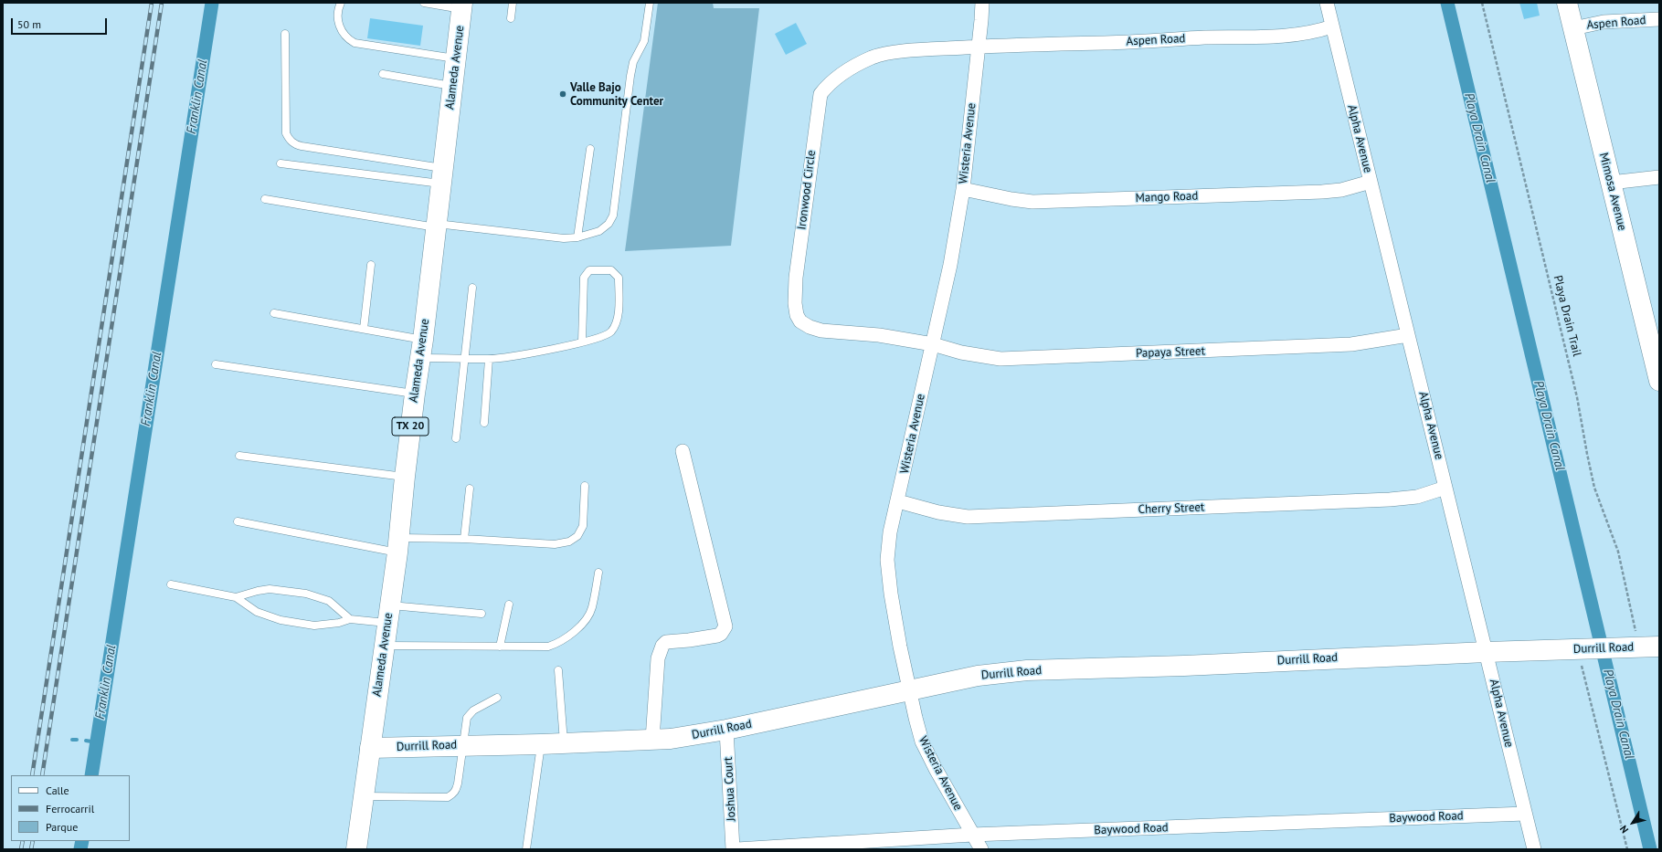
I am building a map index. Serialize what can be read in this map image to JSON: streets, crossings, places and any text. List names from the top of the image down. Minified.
{"streets":{"street":["Aspen Road","Alameda Avenue","Alpha Avenue","Wisteria Avenue","Ironwood Circle","Mimosa Avenue","Mango Road","Papaya Street","TX 20","Cherry Street","Durrill Road","Joshua Court","Baywood Road"],"path":["Playa Drain Trail"]},"crossings":[["Aspen Road","Alpha Avenue"],["Aspen Road","Wisteria Avenue"],["Aspen Road","Ironwood Circle"],["Aspen Road","Mimosa Avenue"],["Alameda Avenue","Durrill Road"],["Alpha Avenue","Mango Road"],["Alpha Avenue","Papaya Street"],["Alpha Avenue","Cherry Street"],["Alpha Avenue","Durrill Road"],["Alpha Avenue","Baywood Road"],["Wisteria Avenue","Ironwood Circle"],["Wisteria Avenue","Mango Road"],["Wisteria Avenue","Papaya Street"],["Wisteria Avenue","Cherry Street"],["Wisteria Avenue","Durrill Road"],["Wisteria Avenue","Baywood Road"],["Ironwood Circle","Papaya Street"],["Durrill Road","Joshua Court"]],"water":["Franklin Canal","Playa Drain Canal"],"places":["Valle Bajo Community Center"],"legend":["Calle","Ferrocarril","Parque"],"scale_bar":"50 m","north":"bottom left"}
